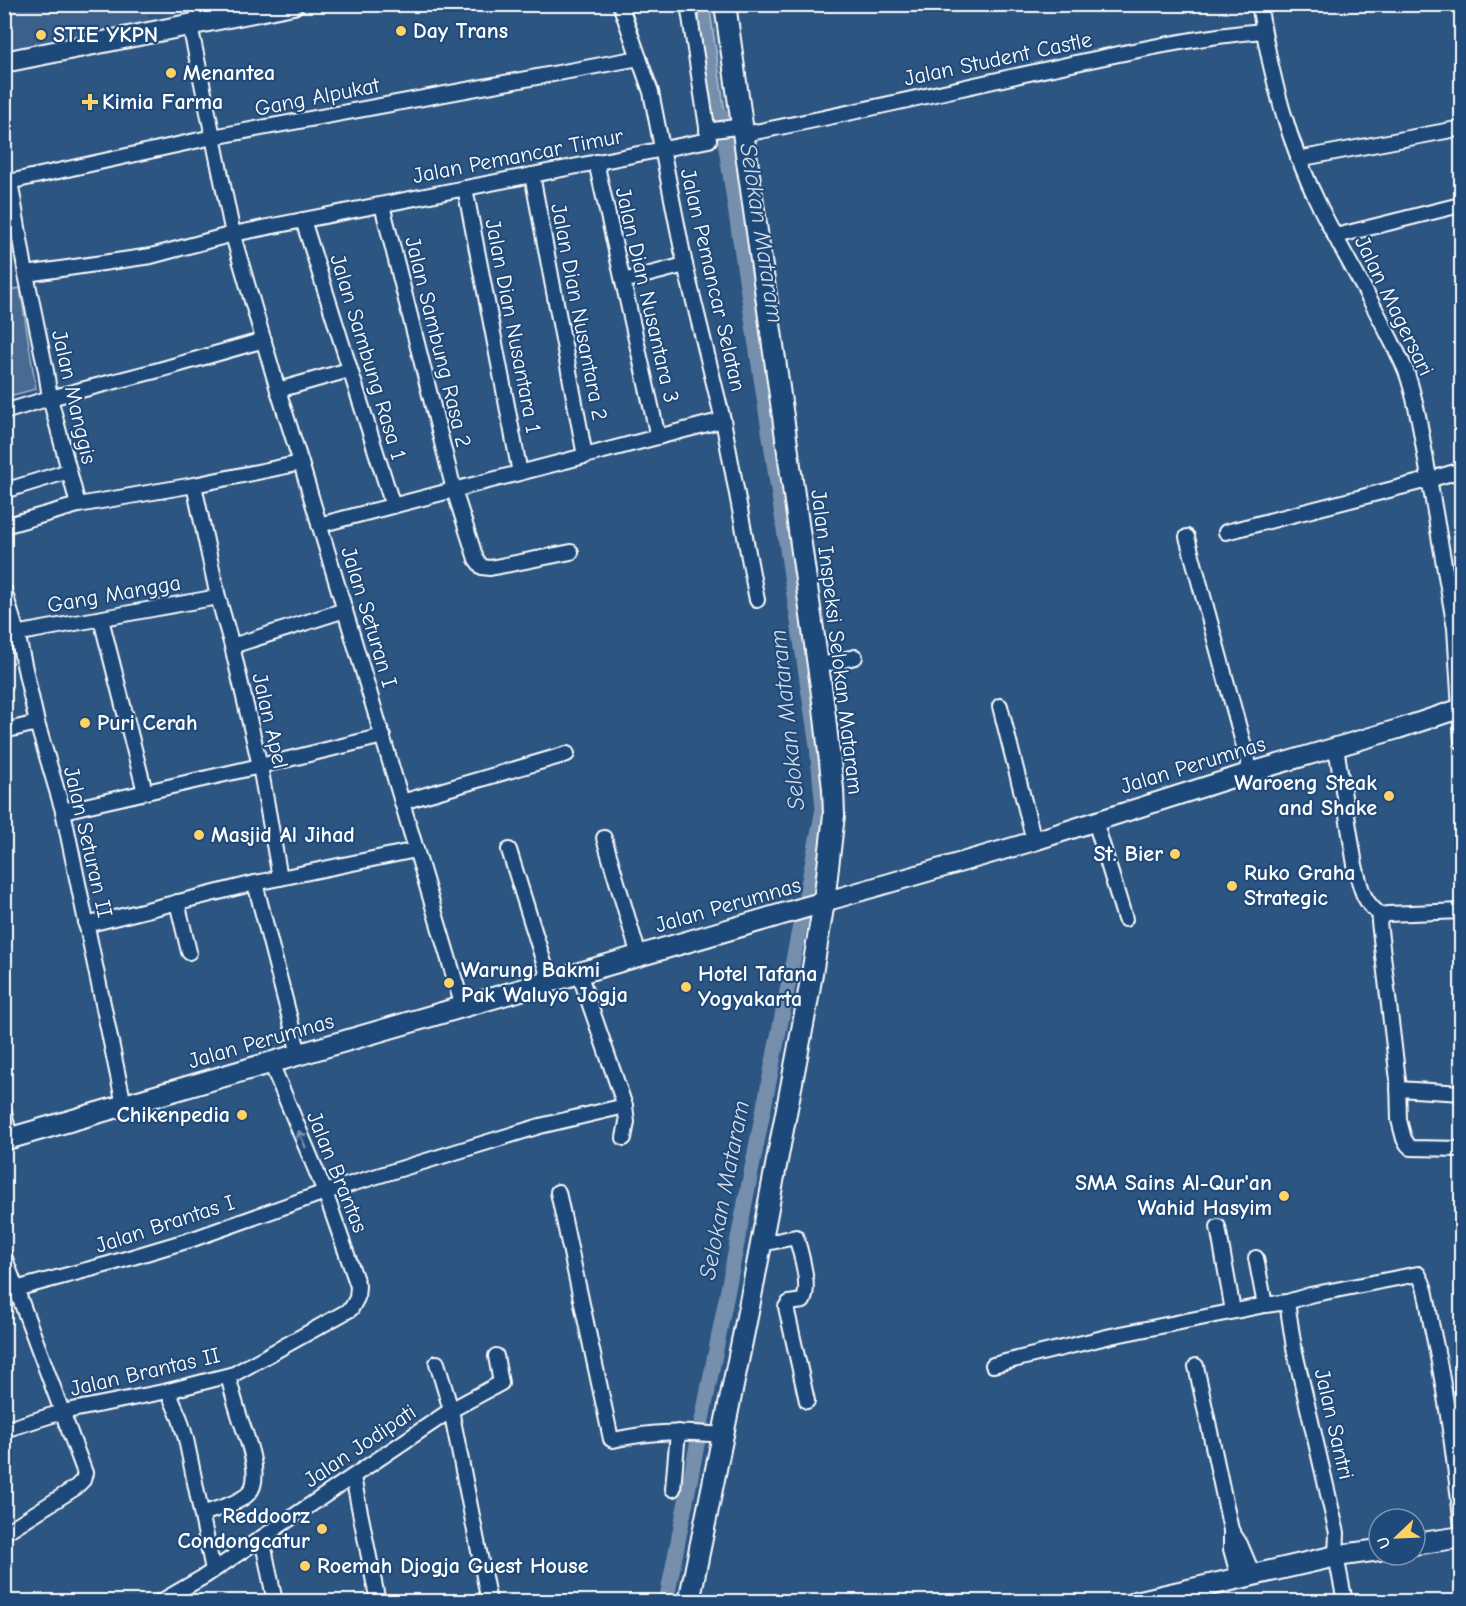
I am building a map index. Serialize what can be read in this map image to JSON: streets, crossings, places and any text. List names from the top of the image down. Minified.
{"streets":{"main road":["Jalan Inspeksi Selokan Mataram","Jalan Perumnas"],"street":["Jalan Student Castle","Gang Alpukat","Jalan Pemancar Timur","Jalan Pemancar Selatan","Jalan Dian Nusantara 3","Jalan Magersari","Jalan Dian Nusantara 2","Jalan Dian Nusantara 1","Jalan Sambung Rasa 2","Jalan Sambung Rasa 1","Jalan Manggis","Gang Mangga","Jalan Seturan I","Jalan Apel","Jalan Seturan II","Jalan Brantas","Jalan Brantas I","Jalan Brantas II","Jalan Santri","Jalan Jodipati"]},"crossings":[["Jalan Student Castle","Jalan Magersari"],["Jalan Student Castle","Jalan Inspeksi Selokan Mataram"],["Gang Alpukat","Jalan Manggis"],["Jalan Pemancar Timur","Jalan Pemancar Selatan"],["Jalan Pemancar Timur","Jalan Dian Nusantara 3"],["Jalan Pemancar Timur","Jalan Dian Nusantara 2"],["Jalan Pemancar Timur","Jalan Dian Nusantara 1"],["Jalan Pemancar Timur","Jalan Sambung Rasa 2"],["Jalan Pemancar Timur","Jalan Sambung Rasa 1"],["Jalan Pemancar Timur","Jalan Manggis"],["Jalan Pemancar Timur","Jalan Seturan I"],["Jalan Magersari","Jalan Perumnas"],["Gang Mangga","Jalan Apel"],["Gang Mangga","Jalan Seturan II"],["Jalan Seturan I","Jalan Perumnas"],["Jalan Inspeksi Selokan Mataram","Jalan Perumnas"],["Jalan Perumnas","Jalan Seturan II"],["Jalan Perumnas","Jalan Brantas"],["Jalan Brantas","Jalan Brantas I"],["Jalan Brantas","Jalan Brantas II"]],"one_way":["Jalan Brantas"],"water":["Selokan Mataram"],"places":{"other":["Day Trans","STIE YKPN","Menantea","Puri Cerah","Waroeng Steak and Shake","Masjid Al Jihad","St. Bier","Ruko Graha Strategic","Warung Bakmi Pak Waluyo Jogja","Hotel Tafana Yogyakarta","Chikenpedia","SMA Sains Al-Qur'an Wahid Hasyim","Reddoorz Condongcatur","Roemah Djogja Guest House"],"health":["Kimia Farma"]},"north":"bottom left"}
